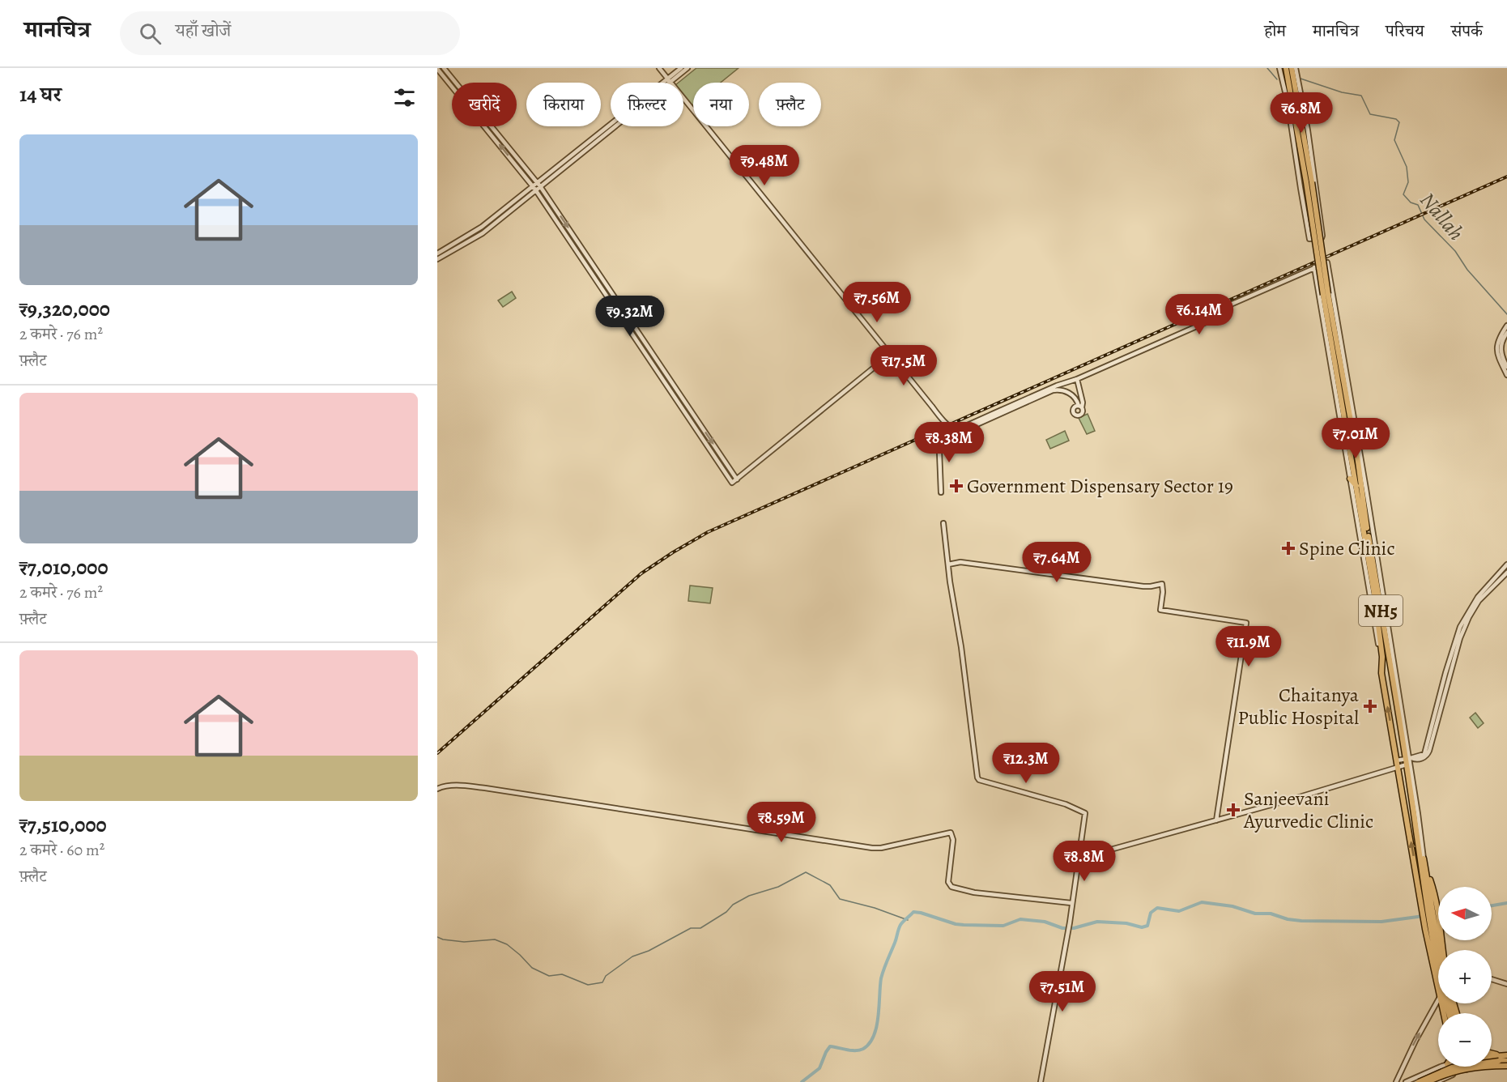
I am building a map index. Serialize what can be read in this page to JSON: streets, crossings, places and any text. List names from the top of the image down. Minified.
{"streets":{"highway":["NH5"]},"water":["Nallah"],"places":{"health":["Government Dispensary Sector 19","Spine Clinic","Chaitanya Public Hospital","Sanjeevani Ayurvedic Clinic"]},"north":"left","page":{"header":"मानचित्र","search":"यहाँ खोजें","nav":["होम","मानचित्र","परिचय","संपर्क"],"heading":"14 घर","chip":["खरीदें","किराया","फ़िल्टर","नया","फ़्लैट"],"price":["₹6.8M","₹9.48M","₹7.56M","₹6.14M","₹9.32M","₹17.5M","₹7.01M","₹8.38M","₹7.64M","₹11.9M","₹12.3M","₹8.59M","₹8.8M","₹7.51M"],"list":[{"name":"₹9,320,000","note":"2 कमरे · 76 m² · फ़्लैट"},{"name":"₹7,010,000","note":"2 कमरे · 76 m² · फ़्लैट"},{"name":"₹7,510,000","note":"2 कमरे · 60 m² · फ़्लैट"}],"map_buttons":["+","−"]}}
